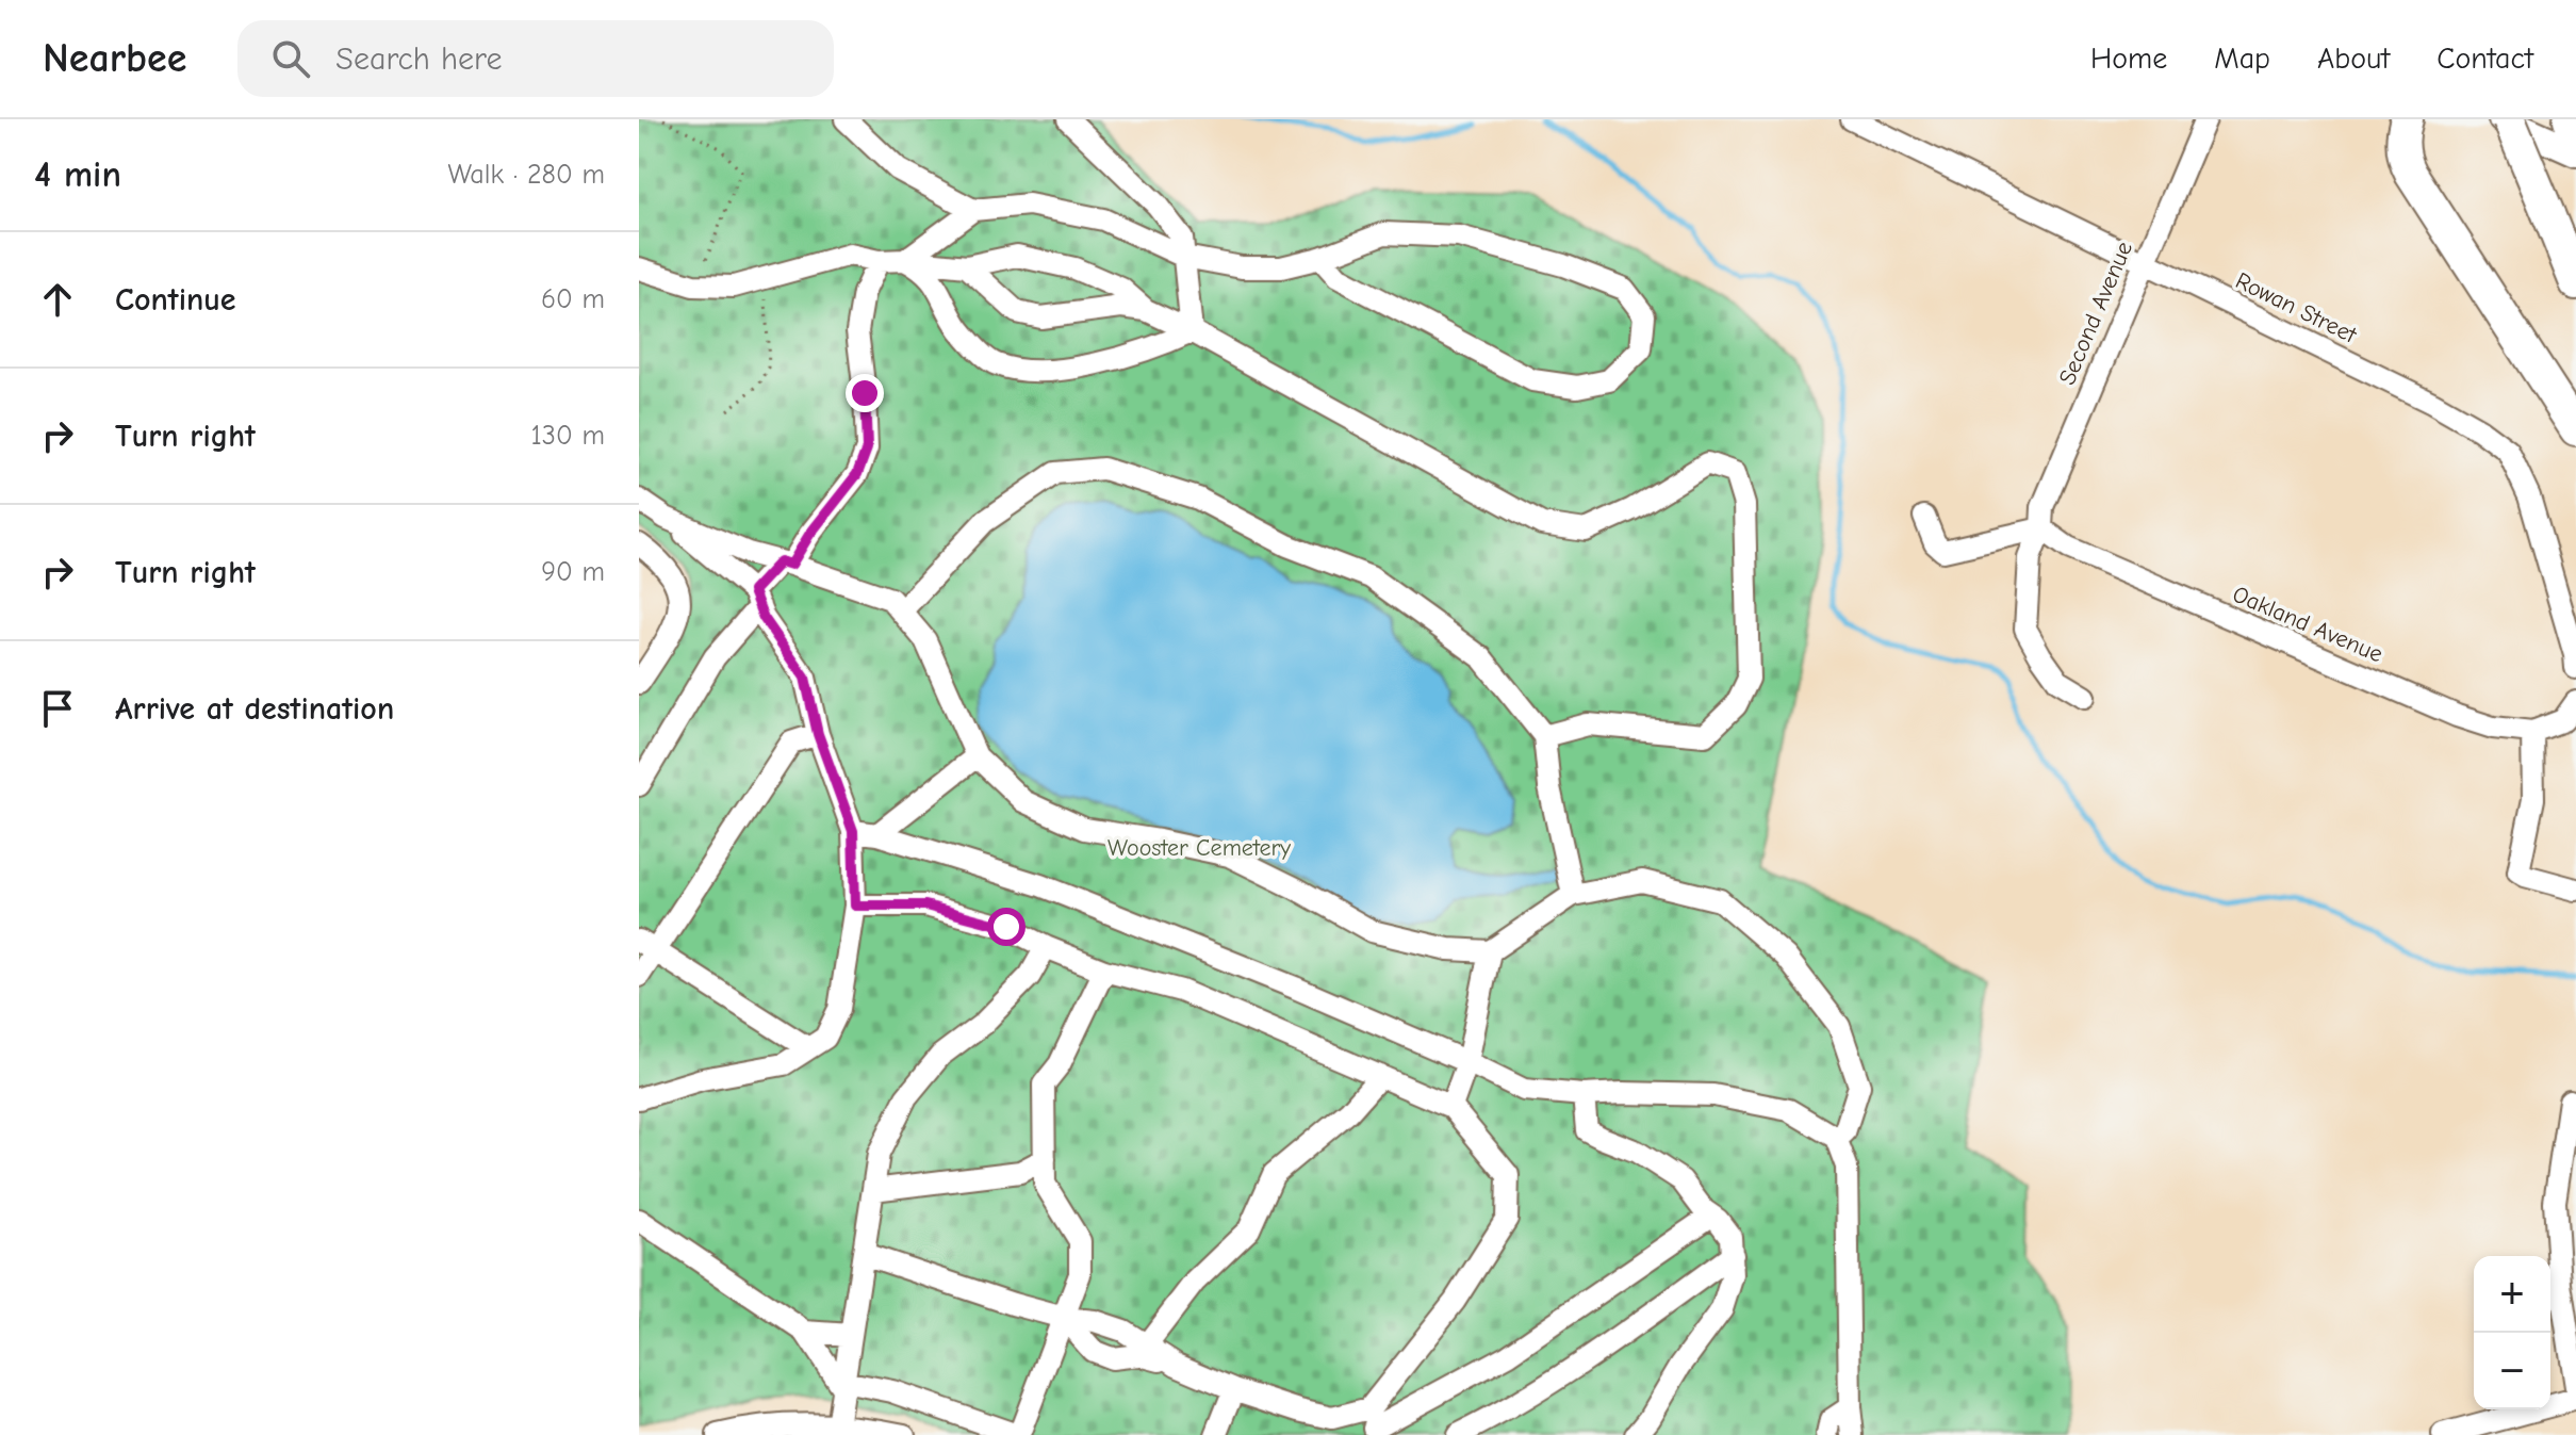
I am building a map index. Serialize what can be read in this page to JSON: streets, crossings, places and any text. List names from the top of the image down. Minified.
{"streets":{"street":["Rowan Street","Second Avenue","Oakland Avenue"]},"crossings":[["Rowan Street","Second Avenue"],["Second Avenue","Oakland Avenue"]],"parks":["Wooster Cemetery"],"page":{"header":"Nearbee","search":"Search here","nav":["Home","Map","About","Contact"],"heading":["4 min","Walk · 280 m"],"list":[["Continue","60 m"],["Turn right","130 m"],["Turn right","90 m"],"Arrive at destination"],"map_buttons":["+","−"]}}
